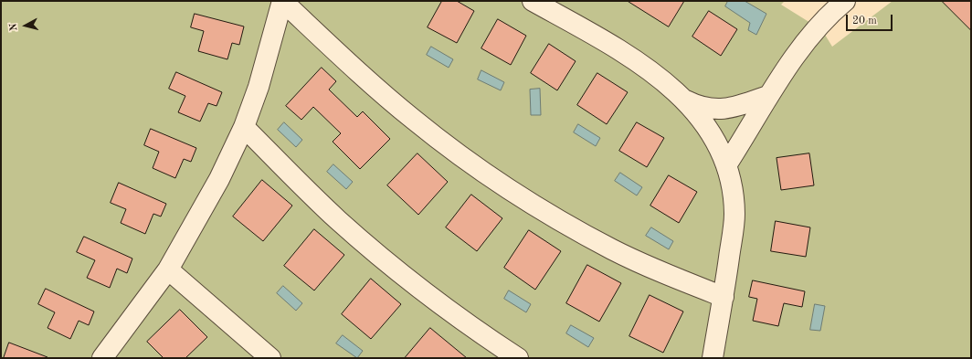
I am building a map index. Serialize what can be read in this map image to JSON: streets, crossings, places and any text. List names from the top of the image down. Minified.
{"scale_bar":"20 m","north":"left"}
